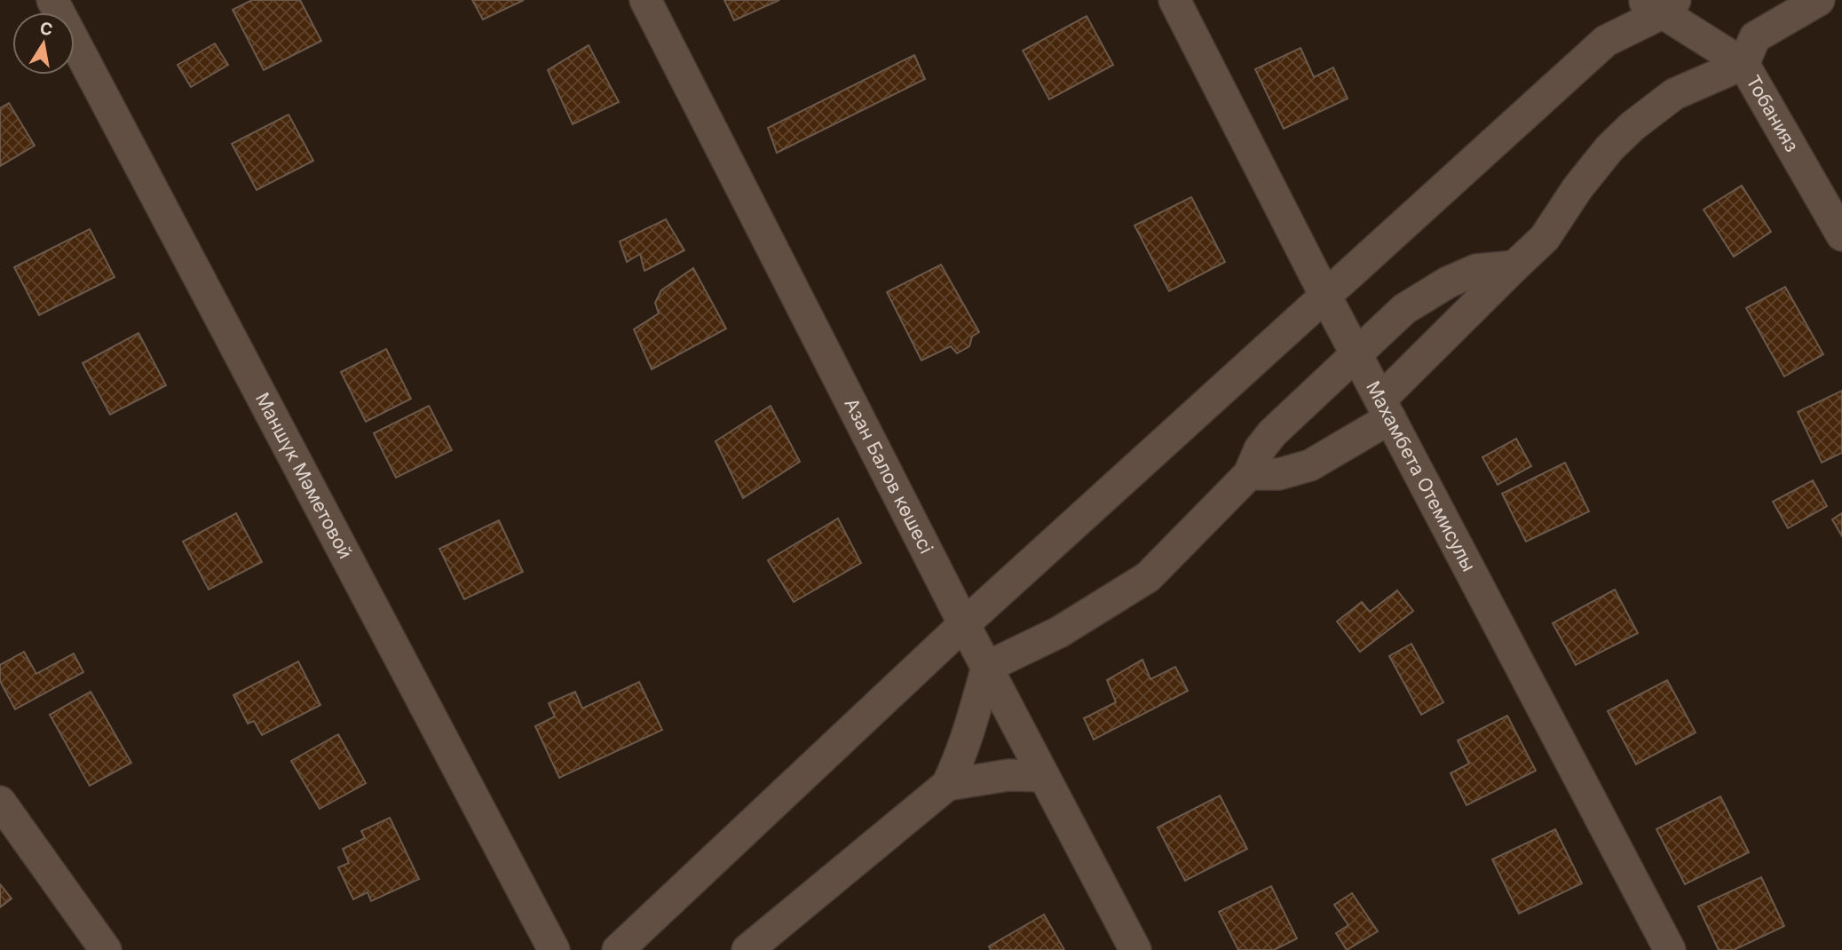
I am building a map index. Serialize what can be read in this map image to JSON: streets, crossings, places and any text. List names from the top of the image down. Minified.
{"streets":{"street":["Тобанияз","Маншүк Мәметовой","Азан Балов көшесі","Махамбета Отемисулы"]},"north":"top"}
